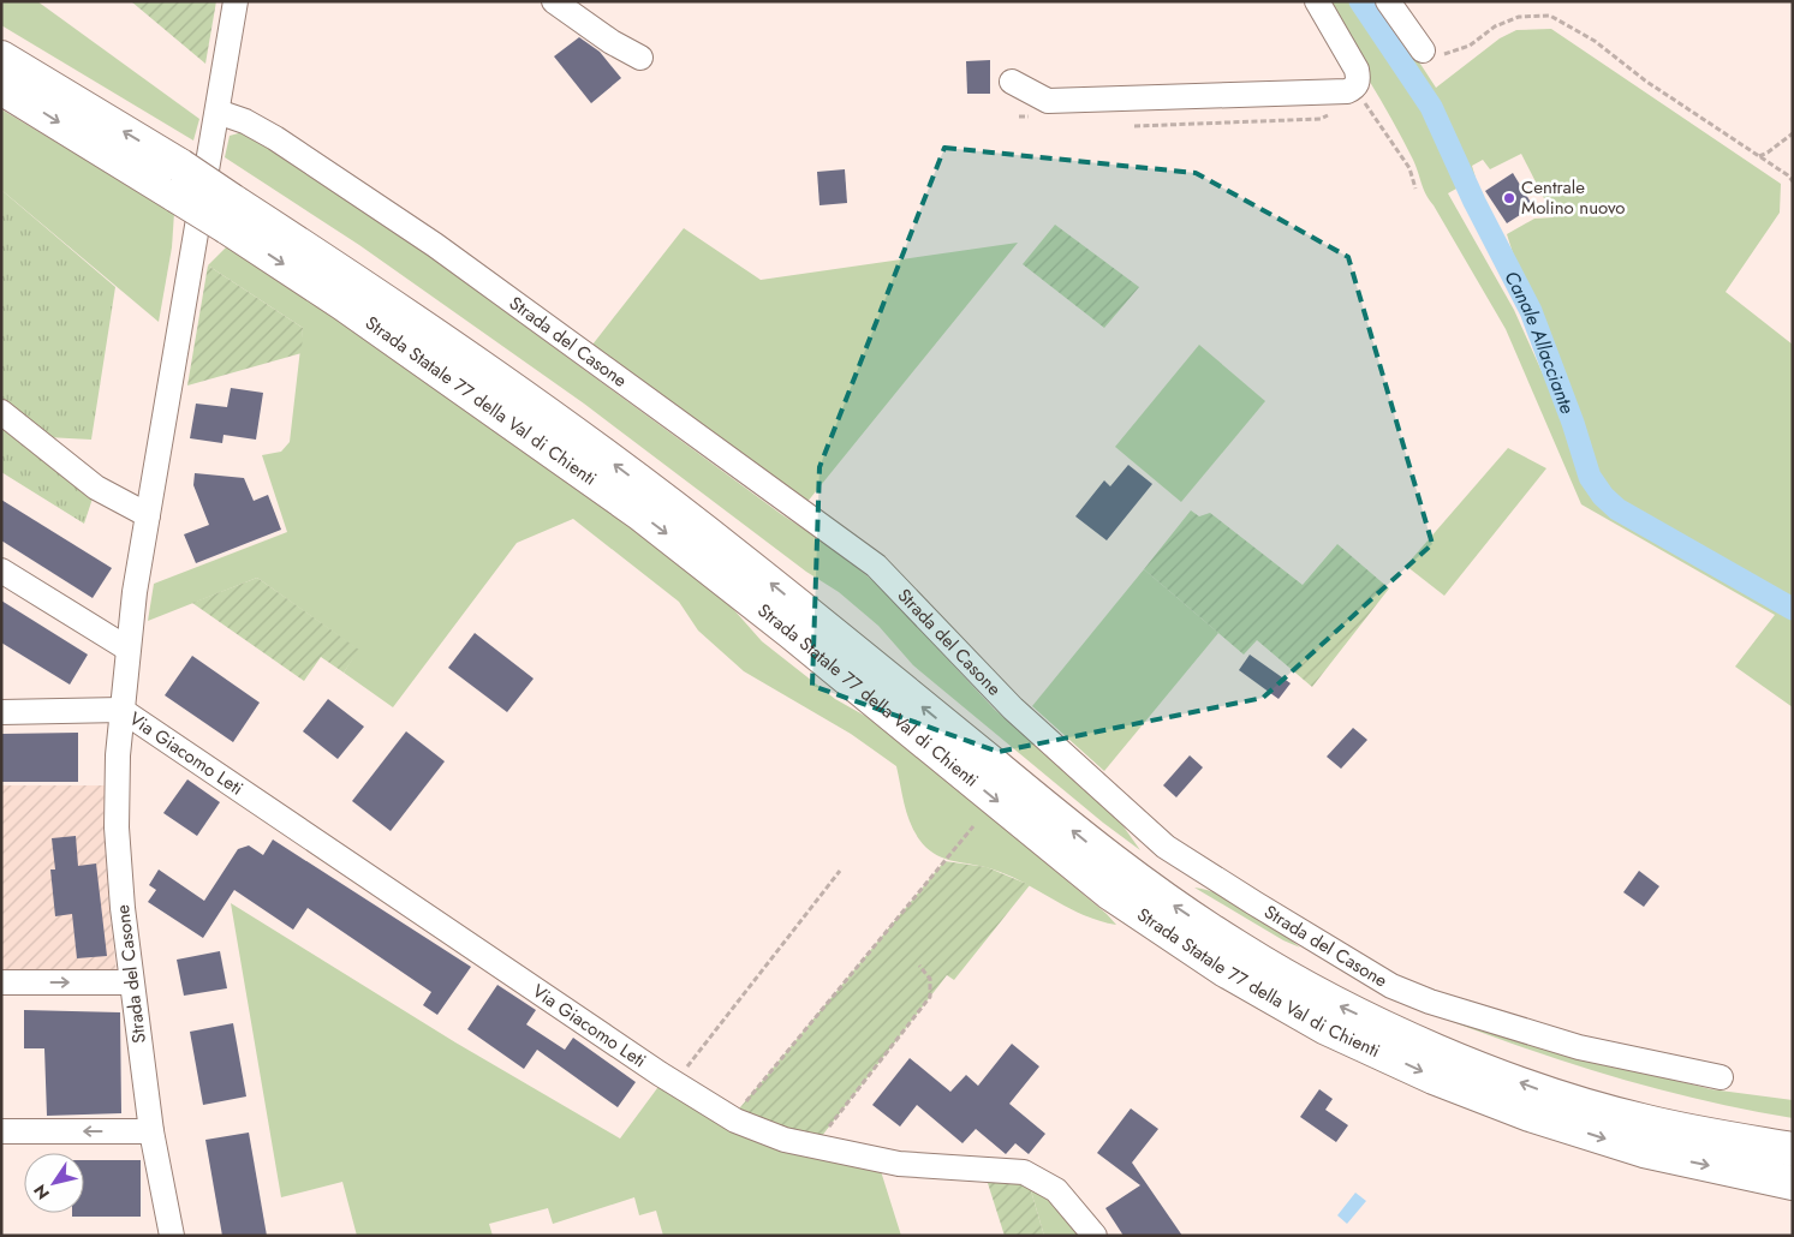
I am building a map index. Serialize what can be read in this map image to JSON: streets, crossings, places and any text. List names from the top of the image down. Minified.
{"streets":{"highway":["Strada Statale 77 della Val di Chienti"],"street":["Strada del Casone","Via Giacomo Leti"]},"crossings":[["Strada del Casone","Via Giacomo Leti"]],"water":["Canale Allacciante"],"places":["Centrale Molino nuovo"],"north":"bottom left"}
